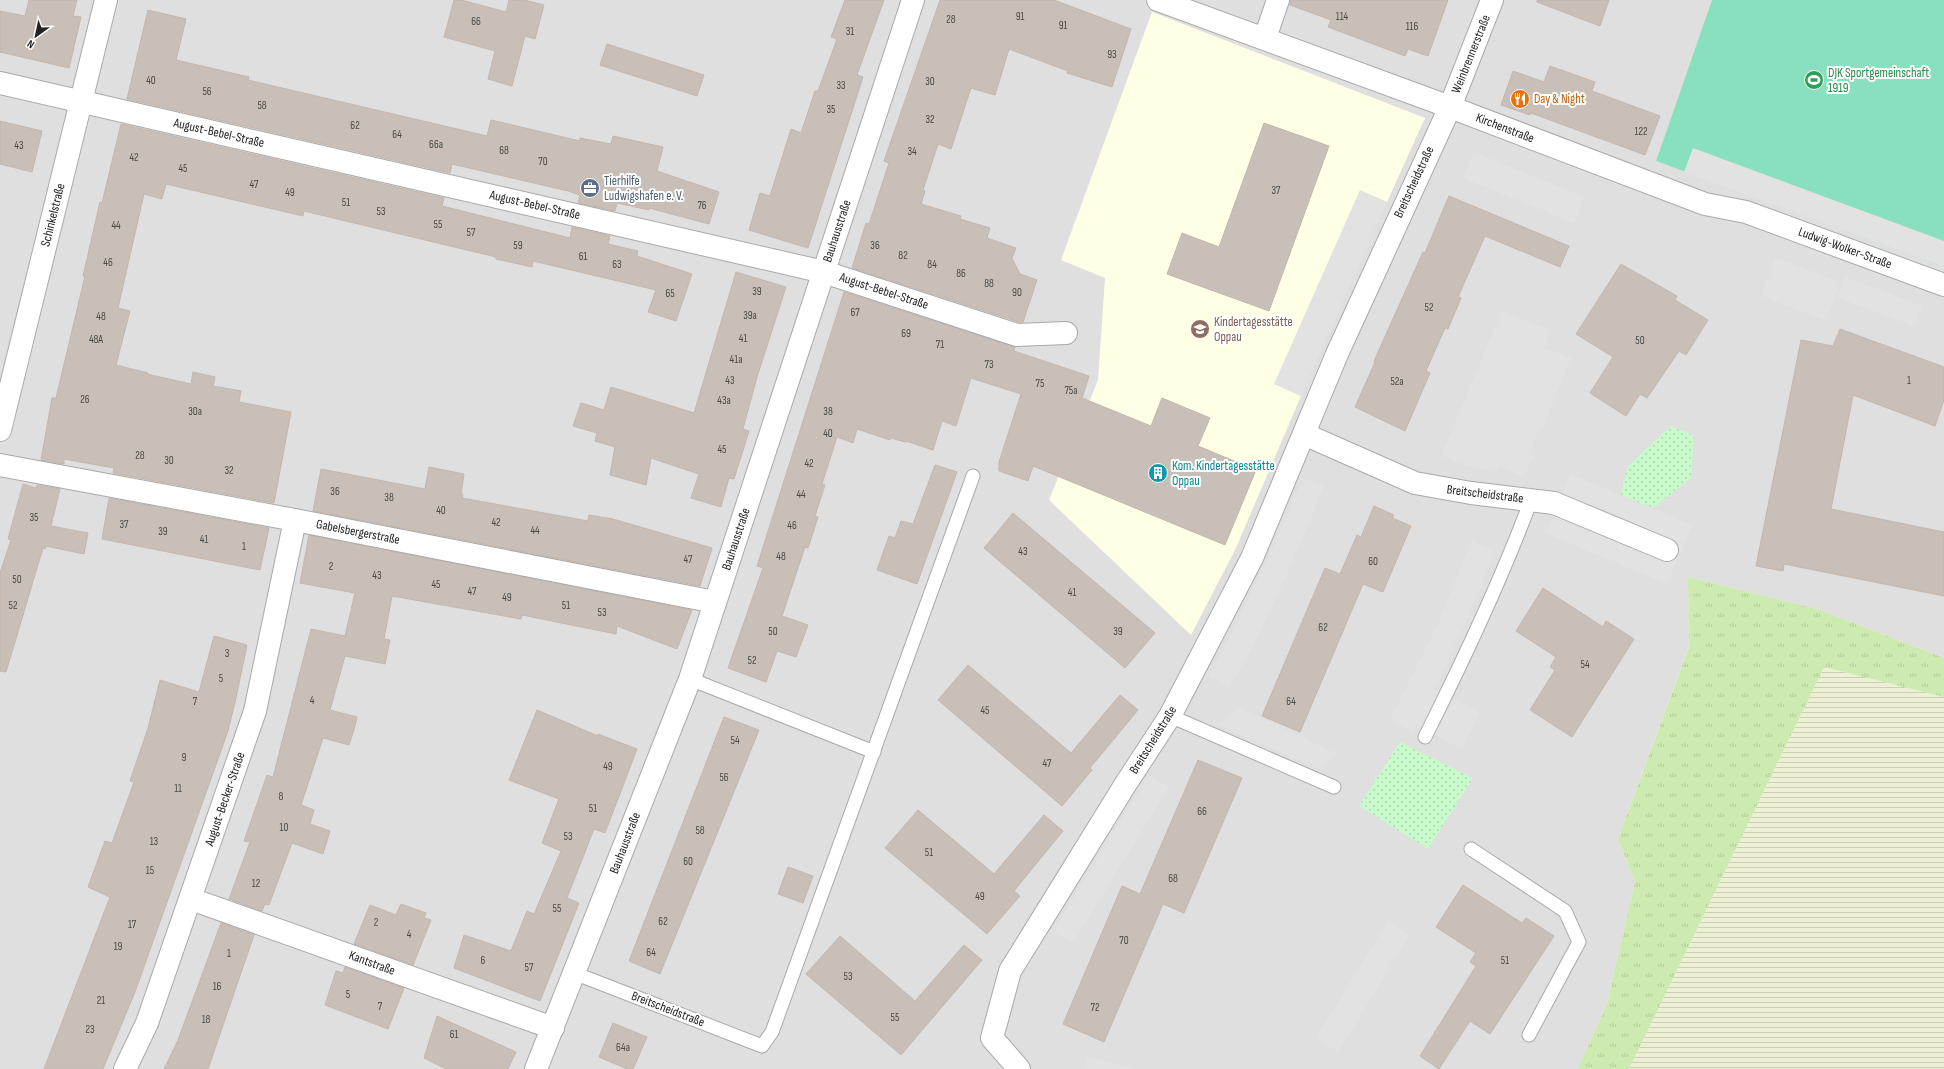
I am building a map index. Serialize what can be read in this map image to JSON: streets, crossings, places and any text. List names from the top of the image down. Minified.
{"streets":{"street":["Weinbrennerstraße","Kirchenstraße","August-Bebel-Straße","Breitscheidstraße","Schinkelstraße","Bauhausstraße","Ludwig-Wolker-Straße","Gabelsbergerstraße","August-Becker-Straße","Kantstraße"]},"crossings":[["Weinbrennerstraße","Kirchenstraße"],["Weinbrennerstraße","Breitscheidstraße"],["Kirchenstraße","Breitscheidstraße"],["Kirchenstraße","Ludwig-Wolker-Straße"],["August-Bebel-Straße","Schinkelstraße"],["August-Bebel-Straße","Bauhausstraße"],["Breitscheidstraße","Bauhausstraße"],["Bauhausstraße","Gabelsbergerstraße"],["Bauhausstraße","Kantstraße"],["Gabelsbergerstraße","August-Becker-Straße"],["August-Becker-Straße","Kantstraße"]],"places":{"sports":["DJK Sportgemeinschaft 1919"],"restaurant":["Day & Night"],"office":["Tierhilfe Ludwigshafen e. V."],"school or university":["Kindertagesstätte Oppau"],"building":["Kom. Kindertagesstätte Oppau"]},"house_numbers":["91","114","28","66","91","116","31","93","40","30","33","56","58","35","32","62","122","64","66a","43","68","34","42","70","45","47","37","49","51","76","53","55","44","57","59","36","82","61","46","63","84","86","88","39","90","65","52","67","39a","48","69","41","48A","50","71","41a","73","43","1","52a","75","75a","26","43a","30a","38","40","45","28","30","42","32","36","44","38","40","35","42","37","46","44","39","41","1","43","48","47","60","2","43","50","45","47","41","49","52","51","53","62","50","39","3","52","54","5","4","7","64","45","54","9","47","49","56","11","8","51","66","10","58","53","13","51","60","15","68","12","49","55","62","2","17","4","70","19","64","1","6","51","57","53","16","5","21","7","72","55","18","23","61","64a"],"north":"bottom left"}
